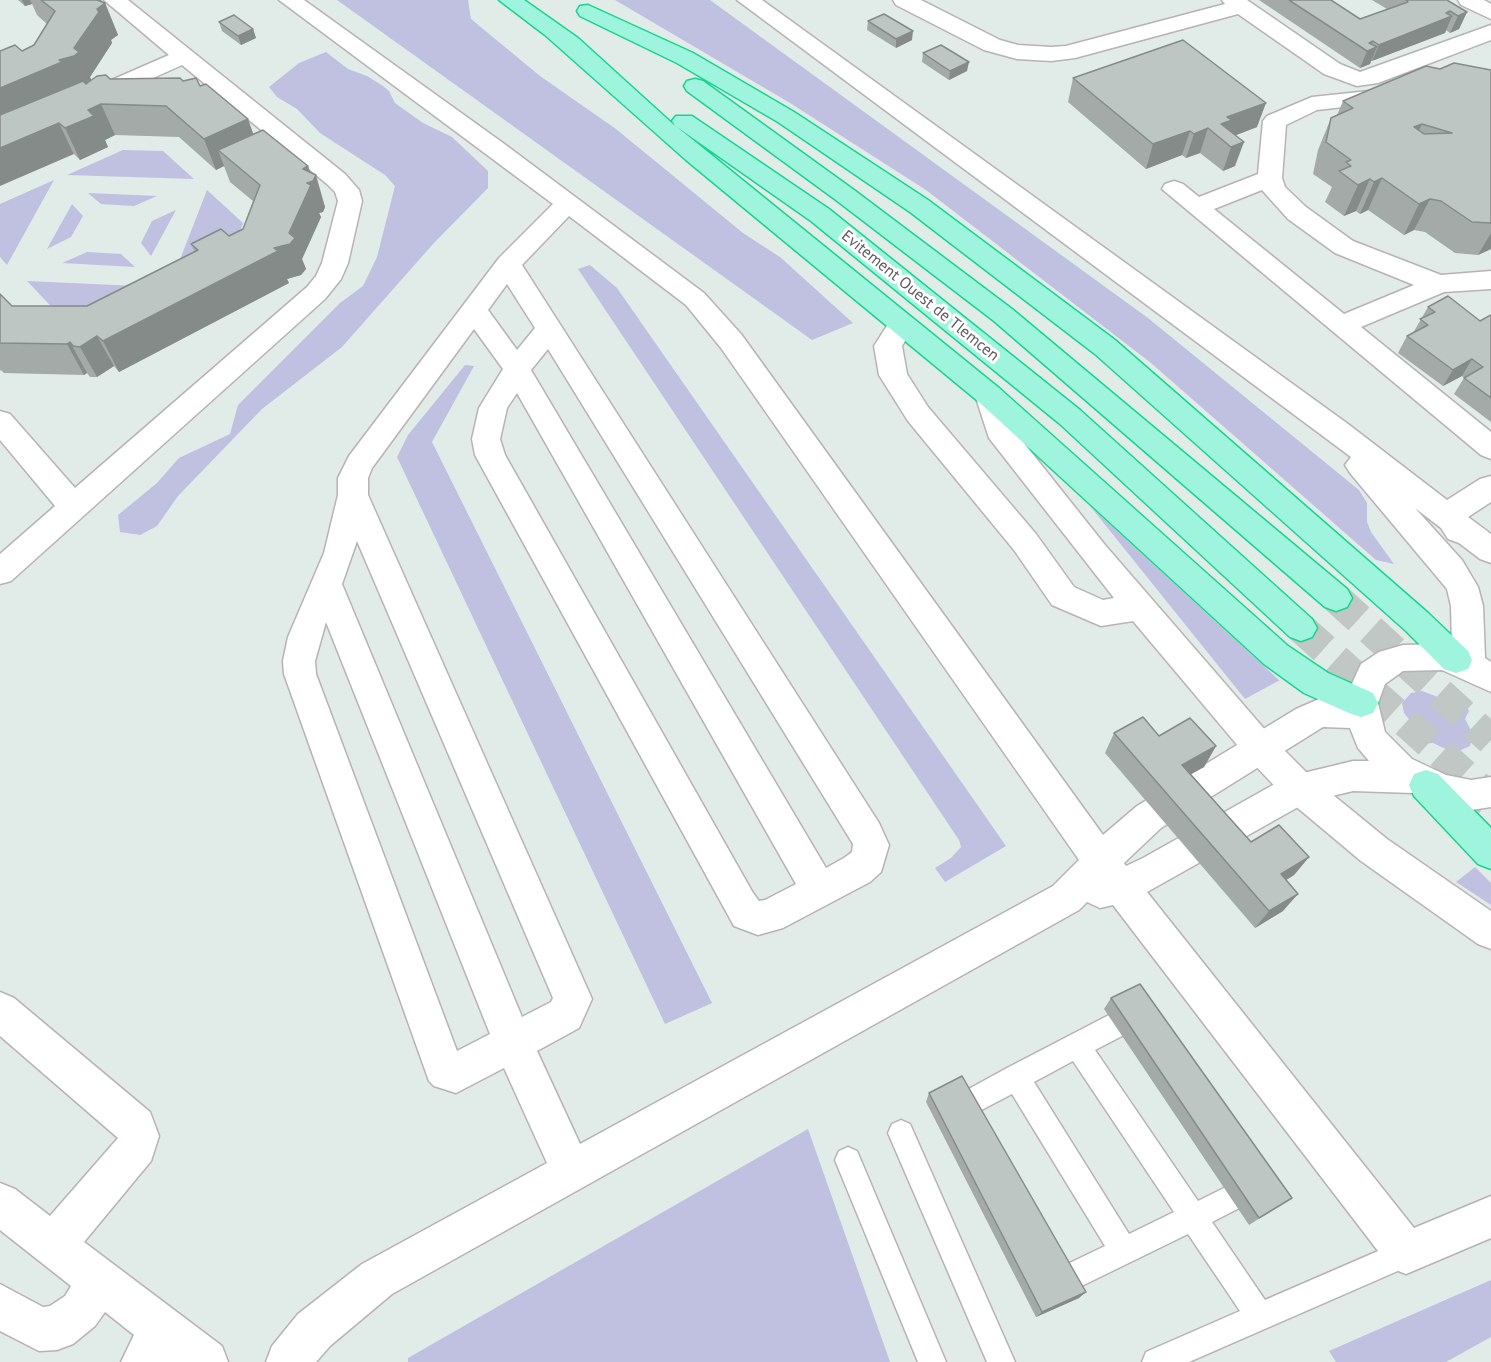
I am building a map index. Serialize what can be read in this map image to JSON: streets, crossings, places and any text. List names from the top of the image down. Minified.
{"streets":{"highway":["Evitement Ouest de Tlemcen"]}}
